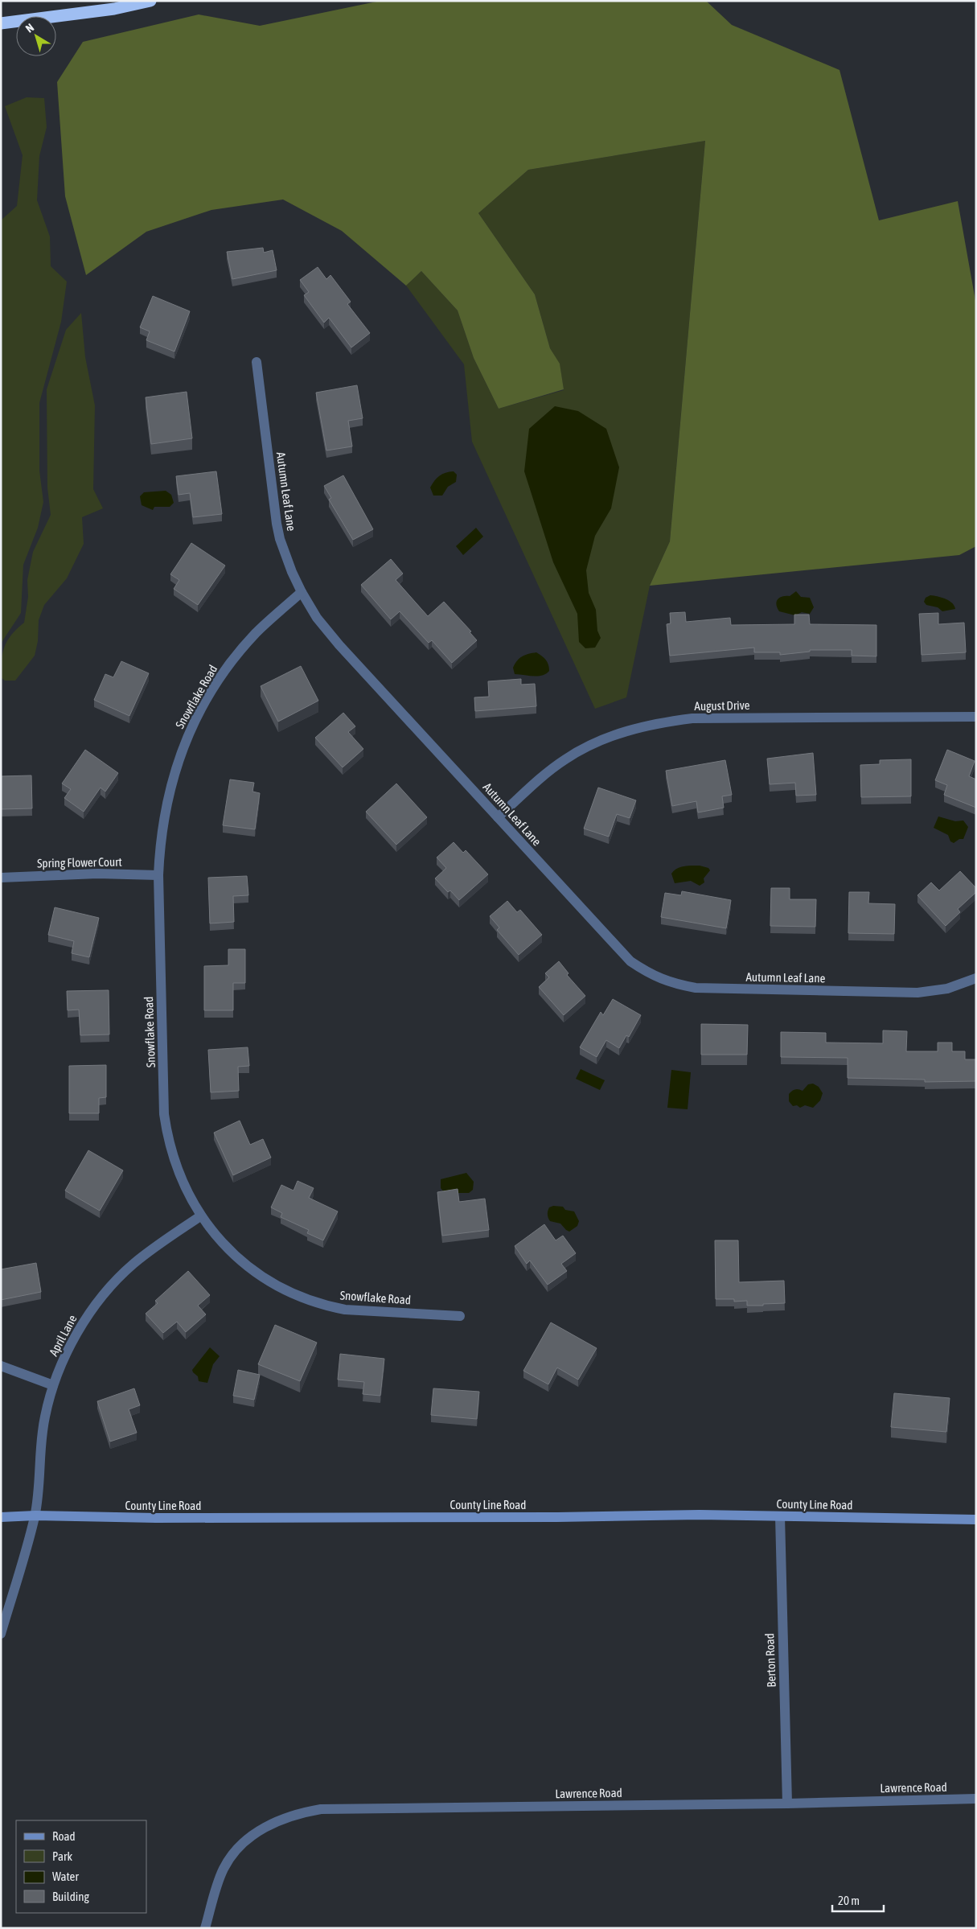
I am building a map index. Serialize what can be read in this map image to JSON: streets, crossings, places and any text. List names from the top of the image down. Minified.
{"streets":{"main road":["County Line Road"],"street":["Autumn Leaf Lane","Snowflake Road","August Drive","Spring Flower Court","April Lane","Berton Road","Lawrence Road"]},"crossings":[["Autumn Leaf Lane","Snowflake Road"],["Autumn Leaf Lane","August Drive"],["Snowflake Road","Spring Flower Court"],["Snowflake Road","April Lane"],["April Lane","County Line Road"],["County Line Road","Berton Road"],["Berton Road","Lawrence Road"]],"legend":["Road","Park","Water","Building"],"scale_bar":"20 m","north":"top left"}
